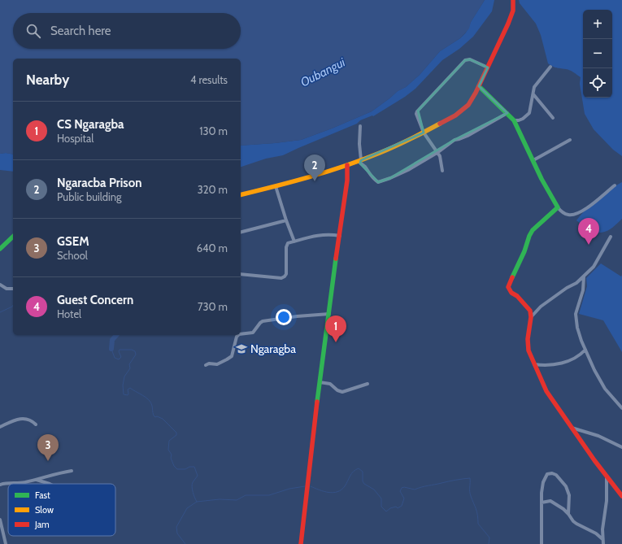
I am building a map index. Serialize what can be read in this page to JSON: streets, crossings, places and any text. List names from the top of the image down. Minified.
{"water":["Oubangui"],"places":{"school or university":["Ngaragba"]},"legend":["Fast","Slow","Jam"],"page":{"map_buttons":["+","−"],"search":"Search here","heading":["Nearby","4 results"],"list":[{"mark":"1","name":"CS Ngaragba","note":"Hospital","value":"130 m"},{"mark":"2","name":"Ngaracba Prison","note":"Public building","value":"320 m"},{"mark":"3","name":"GSEM","note":"School","value":"640 m"},{"mark":"4","name":"Guest Concern","note":"Hotel","value":"730 m"}],"pins":["2","4","1","3"]}}
